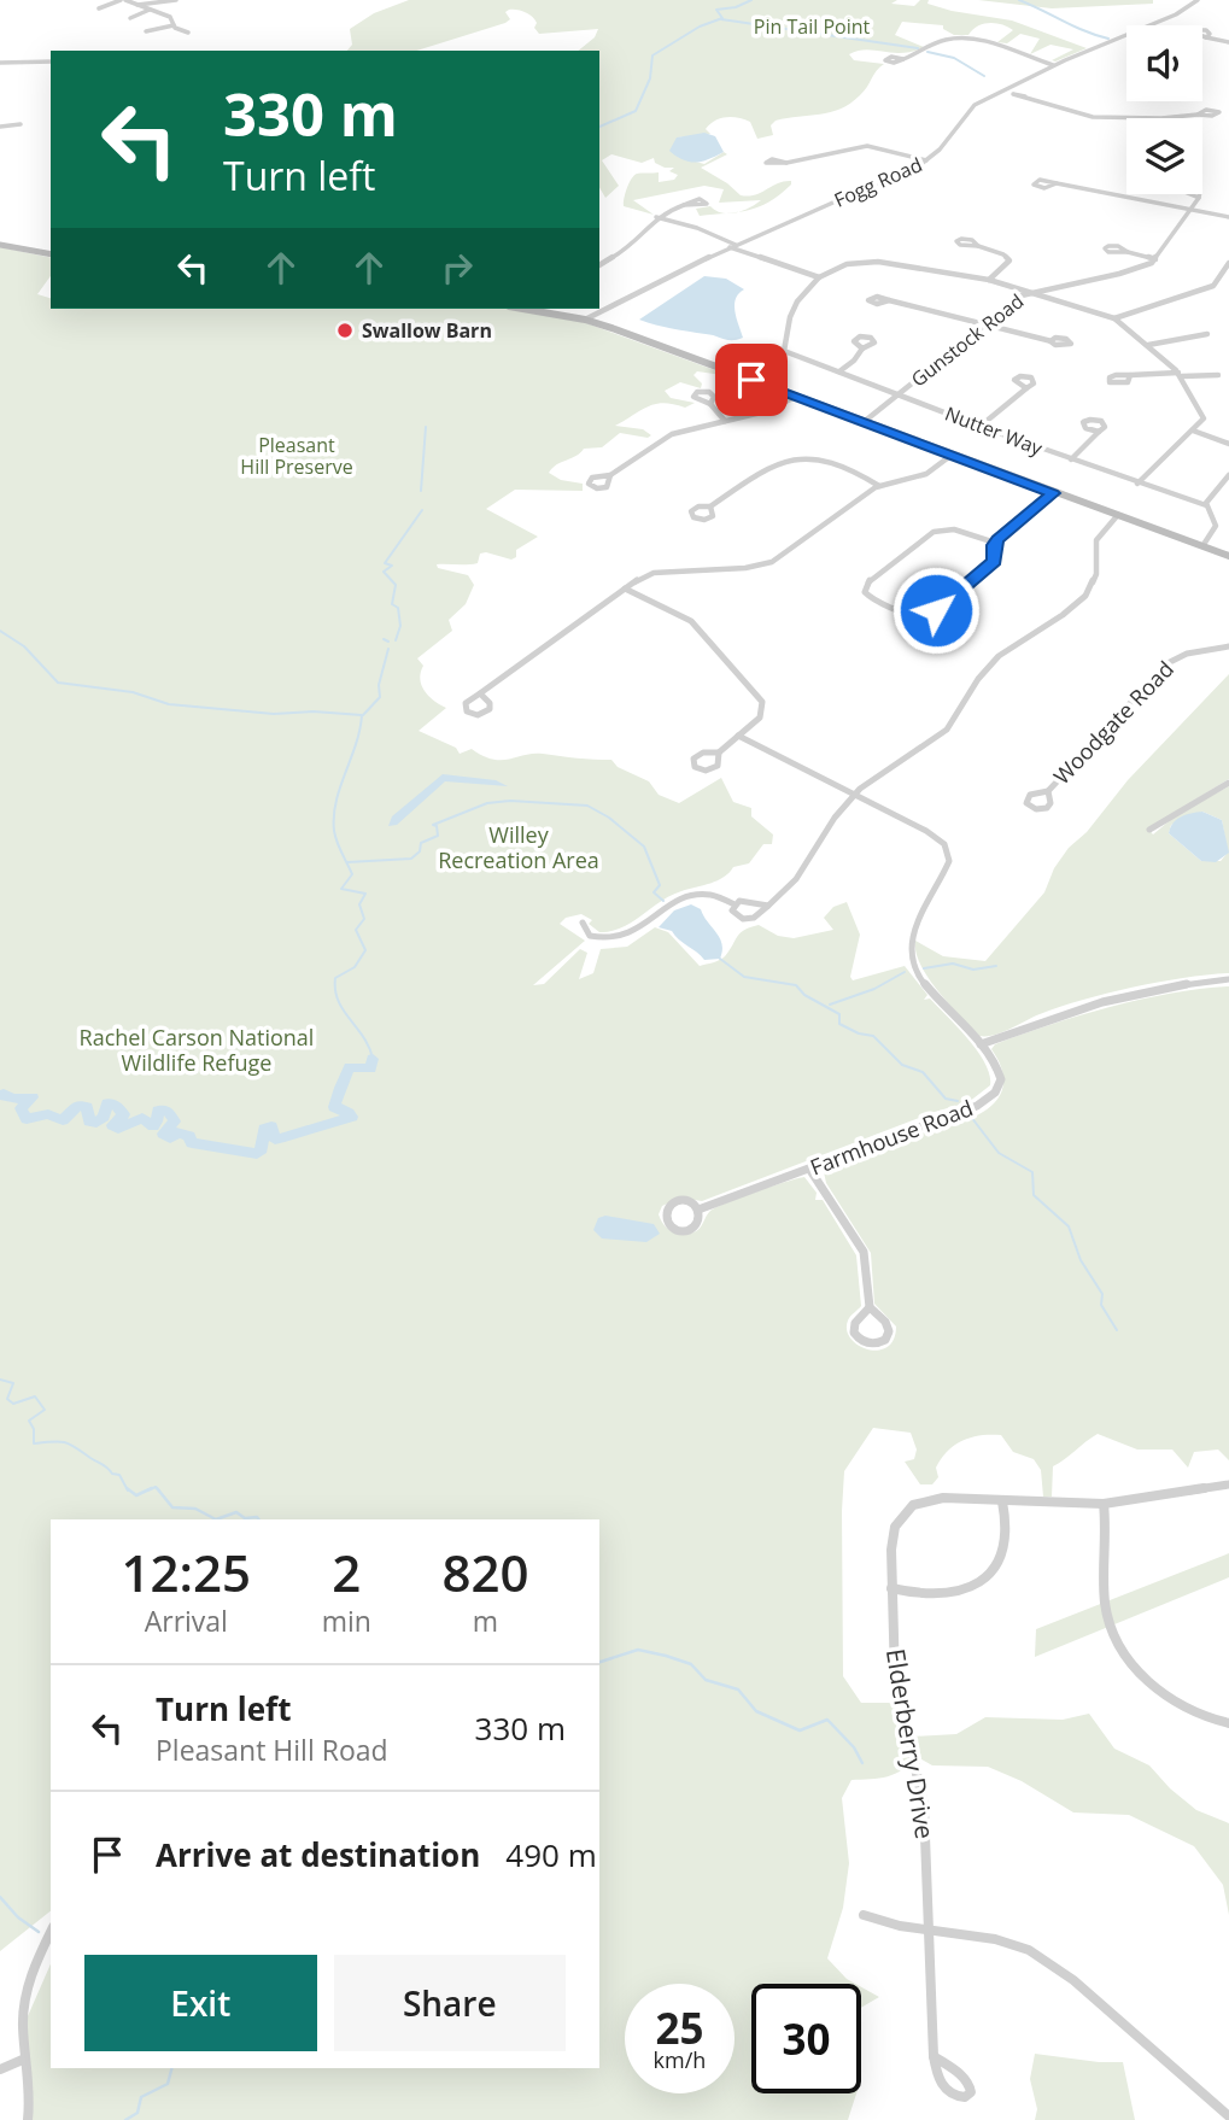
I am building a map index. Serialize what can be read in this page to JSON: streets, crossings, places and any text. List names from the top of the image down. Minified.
{"streets":{"street":["Fogg Road","Gunstock Road","Nutter Way","Woodgate Road","Farmhouse Road","Elderberry Drive"]},"crossings":[["Gunstock Road","Nutter Way"]],"parks":["Pin Tail Point","Pleasant Hill Preserve","Willey Recreation Area","Rachel Carson National Wildlife Refuge"],"places":["Swallow Barn"],"page":{"turn":["330 m","Turn left"],"eta":["12:25","Arrival","2","min","820","m"],"list":[{"name":"Turn left","note":"Pleasant Hill Road","value":"330 m"},{"name":"Arrive at destination","value":"490 m"}],"buttons":["Exit","Share"],"speed":"25 km/h","limit":"30"}}
